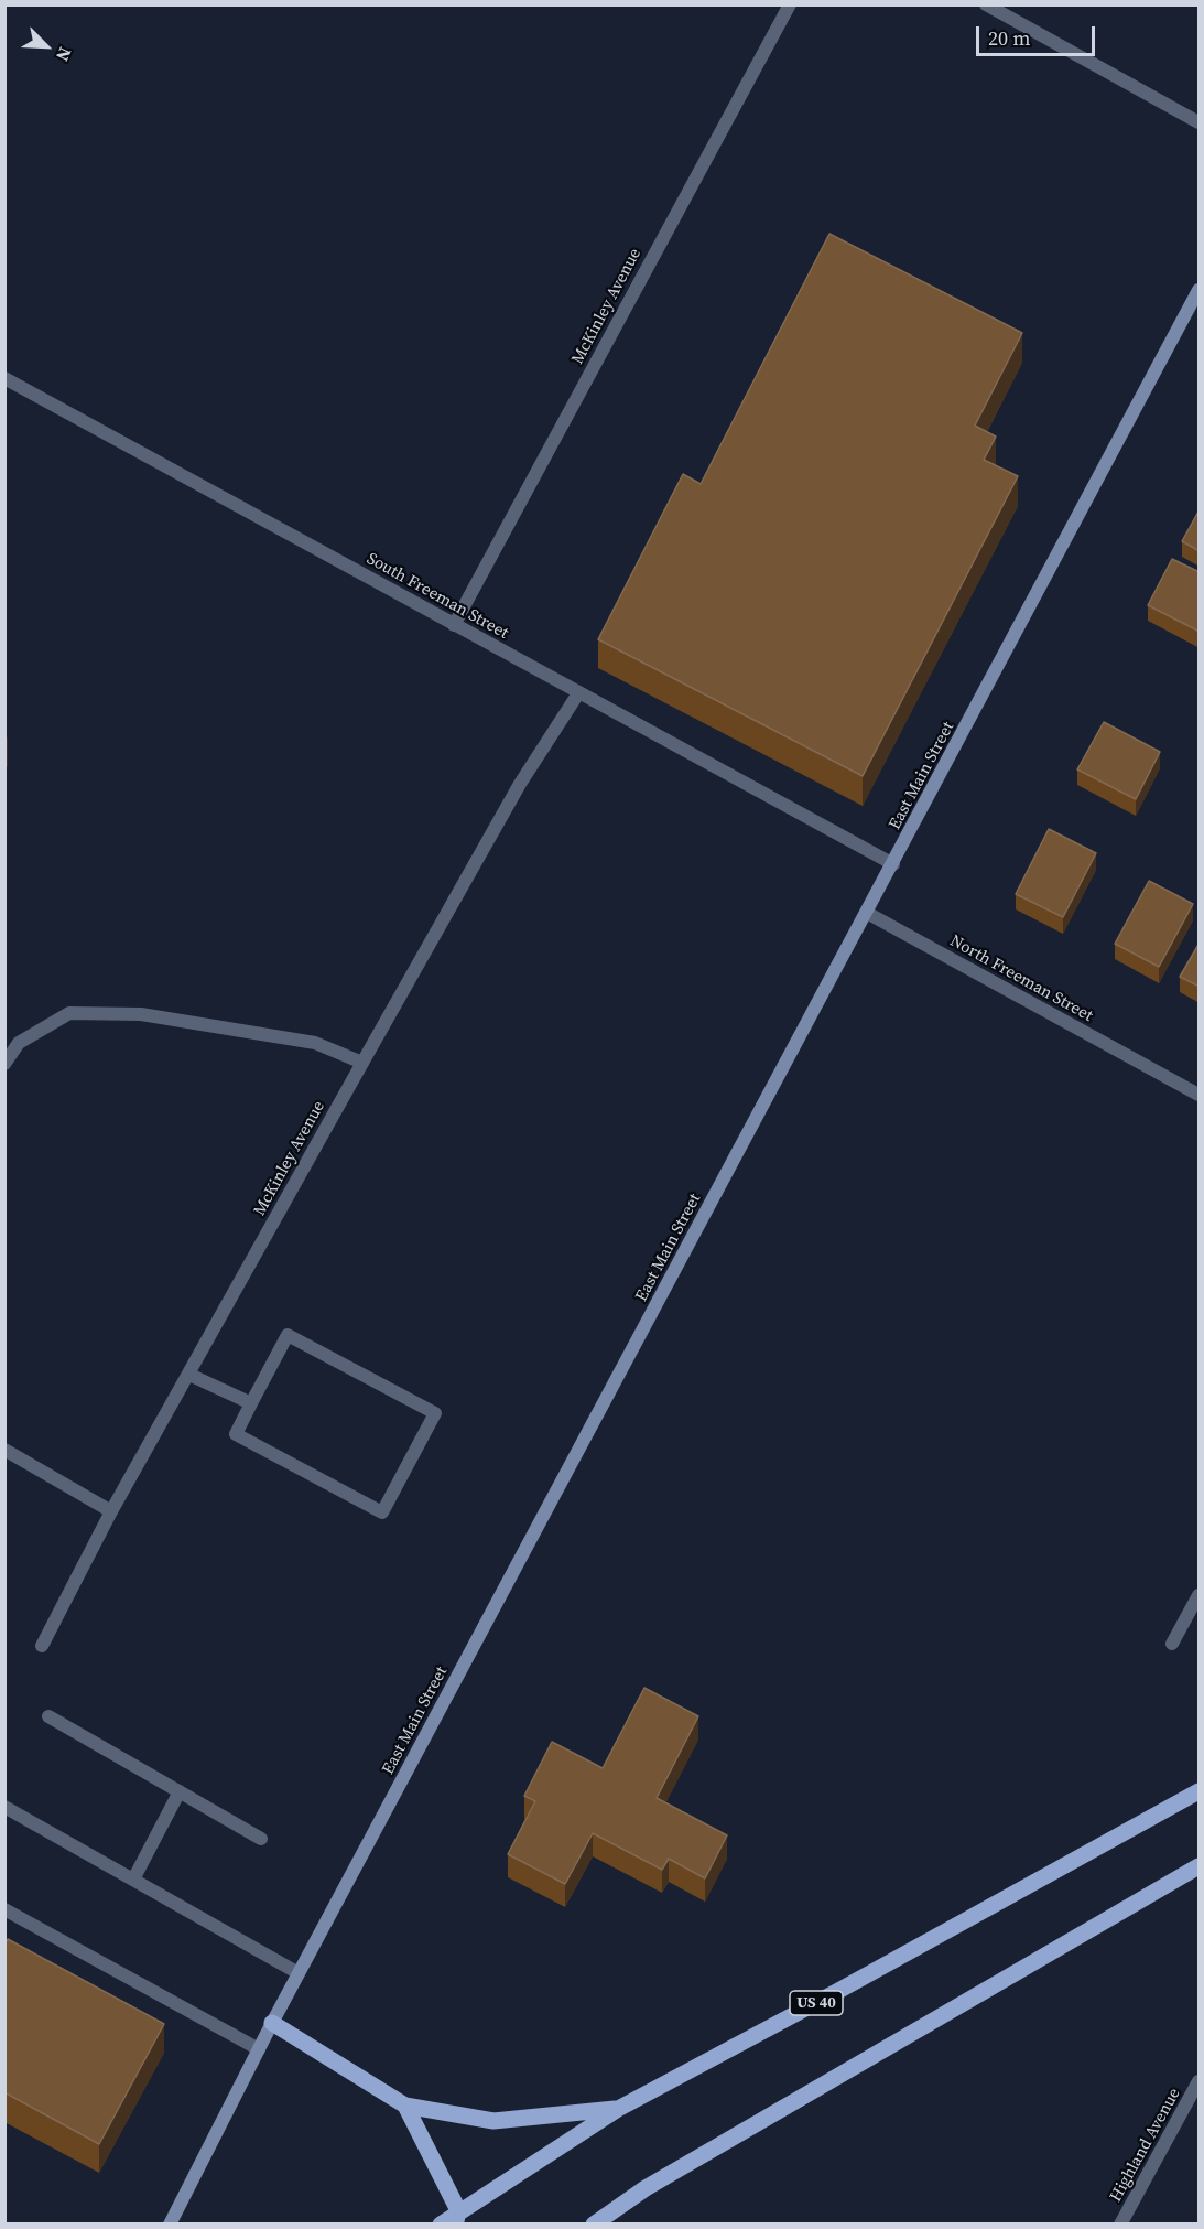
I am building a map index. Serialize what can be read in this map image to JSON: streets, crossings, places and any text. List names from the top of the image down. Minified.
{"streets":{"main road":["East Main Street","US 40"],"street":["McKinley Avenue","South Freeman Street","North Freeman Street","Highland Avenue"]},"crossings":[["McKinley Avenue","South Freeman Street"],["South Freeman Street","East Main Street"],["East Main Street","North Freeman Street"]],"scale_bar":"20 m","north":"bottom right"}
